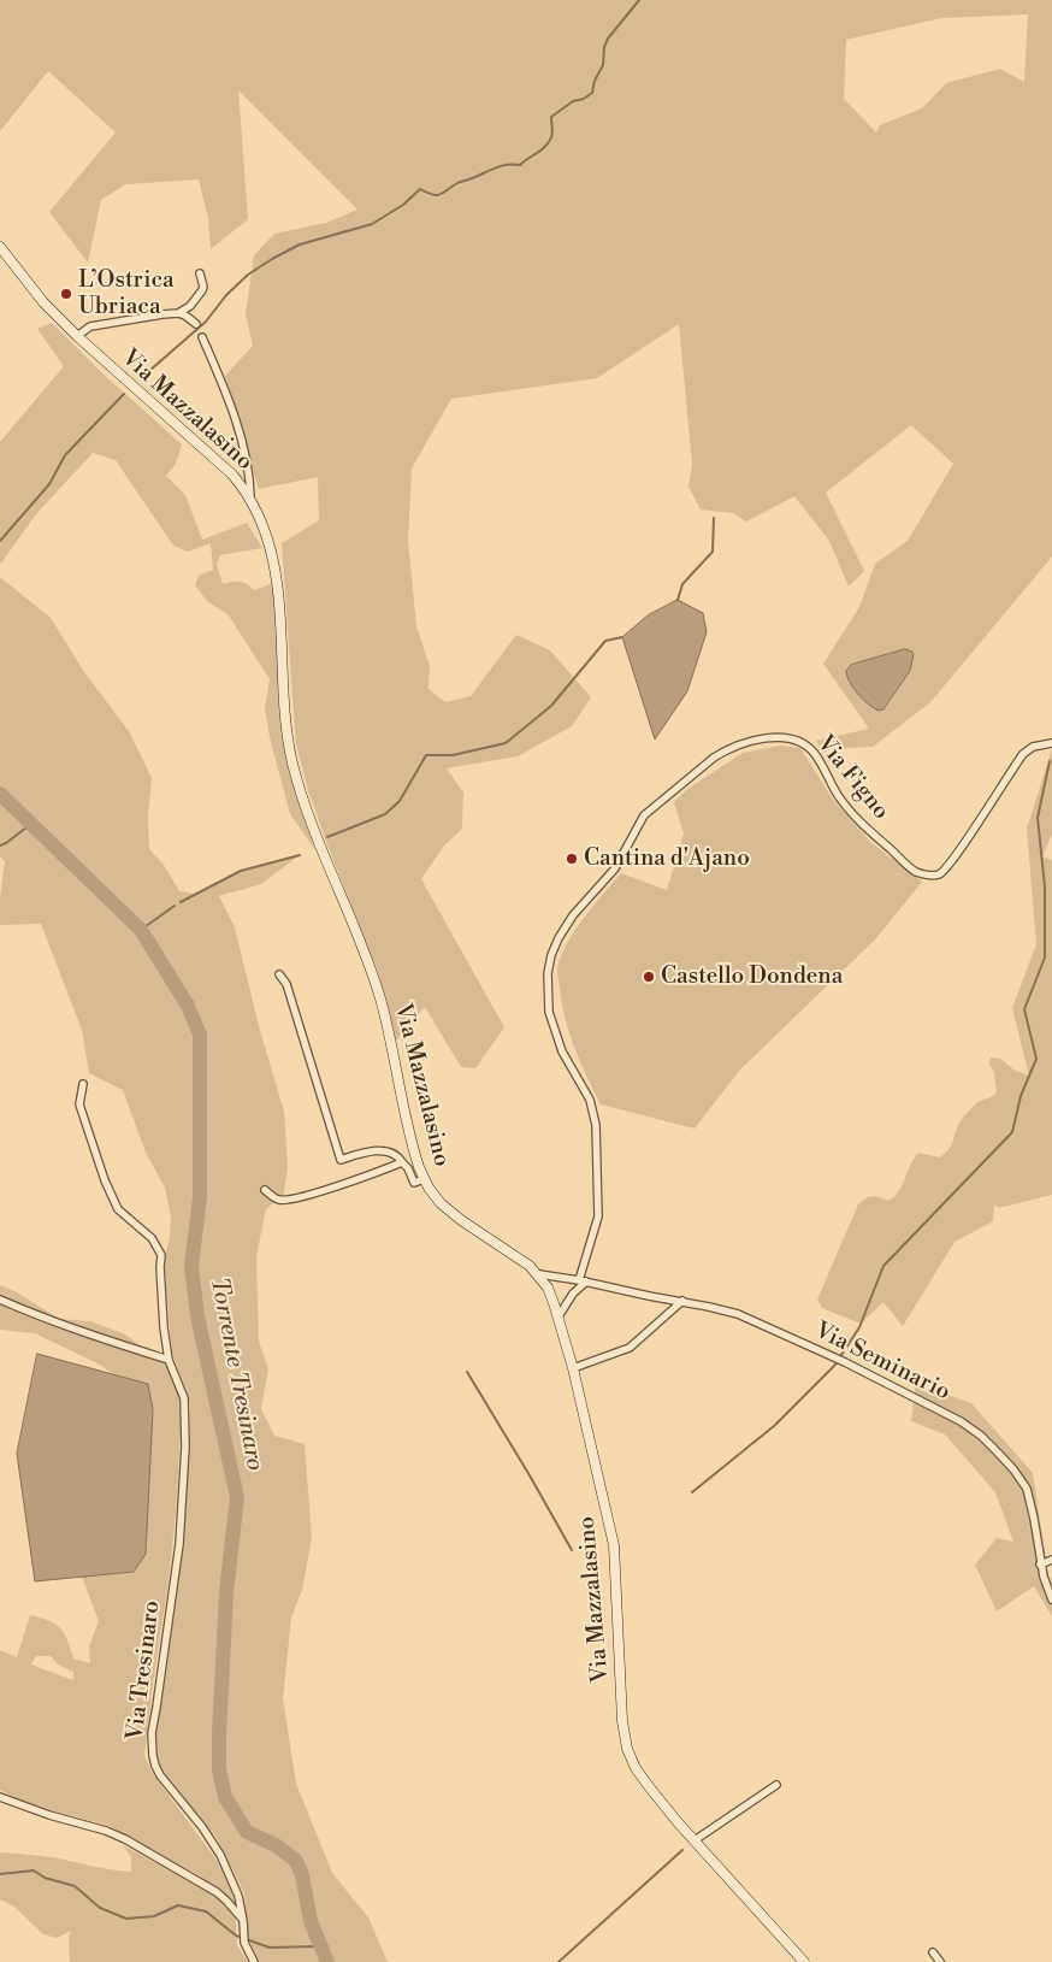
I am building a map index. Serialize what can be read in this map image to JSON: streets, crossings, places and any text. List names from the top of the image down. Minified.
{"streets":{"main road":["Via Mazzalasino"],"street":["Via Figno","Via Seminario","Via Tresinaro"]},"crossings":[["Via Mazzalasino","Via Seminario"],["Via Figno","Via Seminario"]],"water":["Torrente Tresinaro"],"places":["L’Ostrica Ubriaca","Cantina d'Ajano","Castello Dondena"]}
